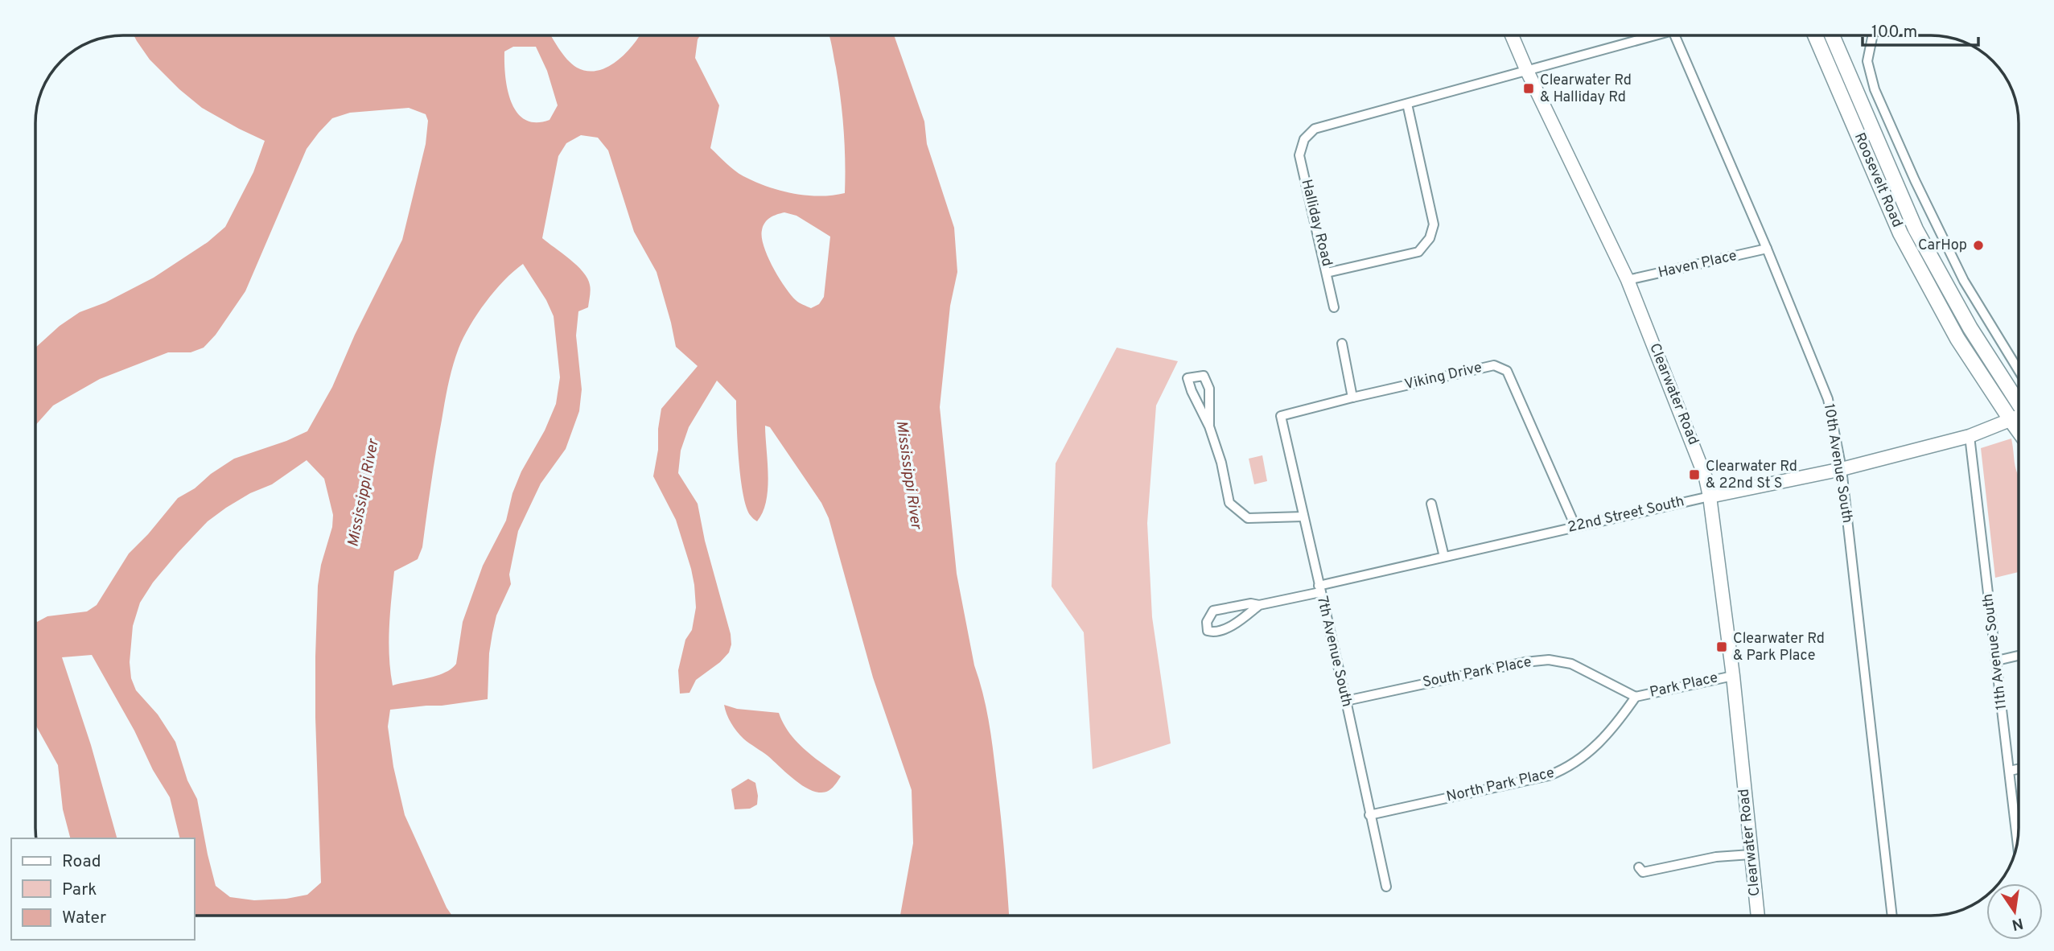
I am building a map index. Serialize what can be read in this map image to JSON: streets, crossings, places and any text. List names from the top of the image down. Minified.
{"streets":{"main road":["Roosevelt Road"],"street":["Halliday Road","Haven Place","Viking Drive","Clearwater Road","10th Avenue South","22nd Street South","7th Avenue South","11th Avenue South","South Park Place","Park Place","North Park Place"]},"crossings":[["Roosevelt Road","22nd Street South"],["Halliday Road","Clearwater Road"],["Haven Place","Clearwater Road"],["Haven Place","10th Avenue South"],["Viking Drive","22nd Street South"],["Viking Drive","7th Avenue South"],["Clearwater Road","22nd Street South"],["Clearwater Road","Park Place"],["10th Avenue South","22nd Street South"],["22nd Street South","7th Avenue South"],["22nd Street South","11th Avenue South"],["7th Avenue South","South Park Place"],["7th Avenue South","North Park Place"],["South Park Place","Park Place"],["South Park Place","North Park Place"],["Park Place","North Park Place"]],"water":["Mississippi River"],"places":{"transit":["Clearwater Rd & Halliday Rd","Clearwater Rd & 22nd St S","Clearwater Rd & Park Place"],"other":["CarHop"]},"legend":["Road","Park","Water"],"scale_bar":"100 m","north":"bottom"}
